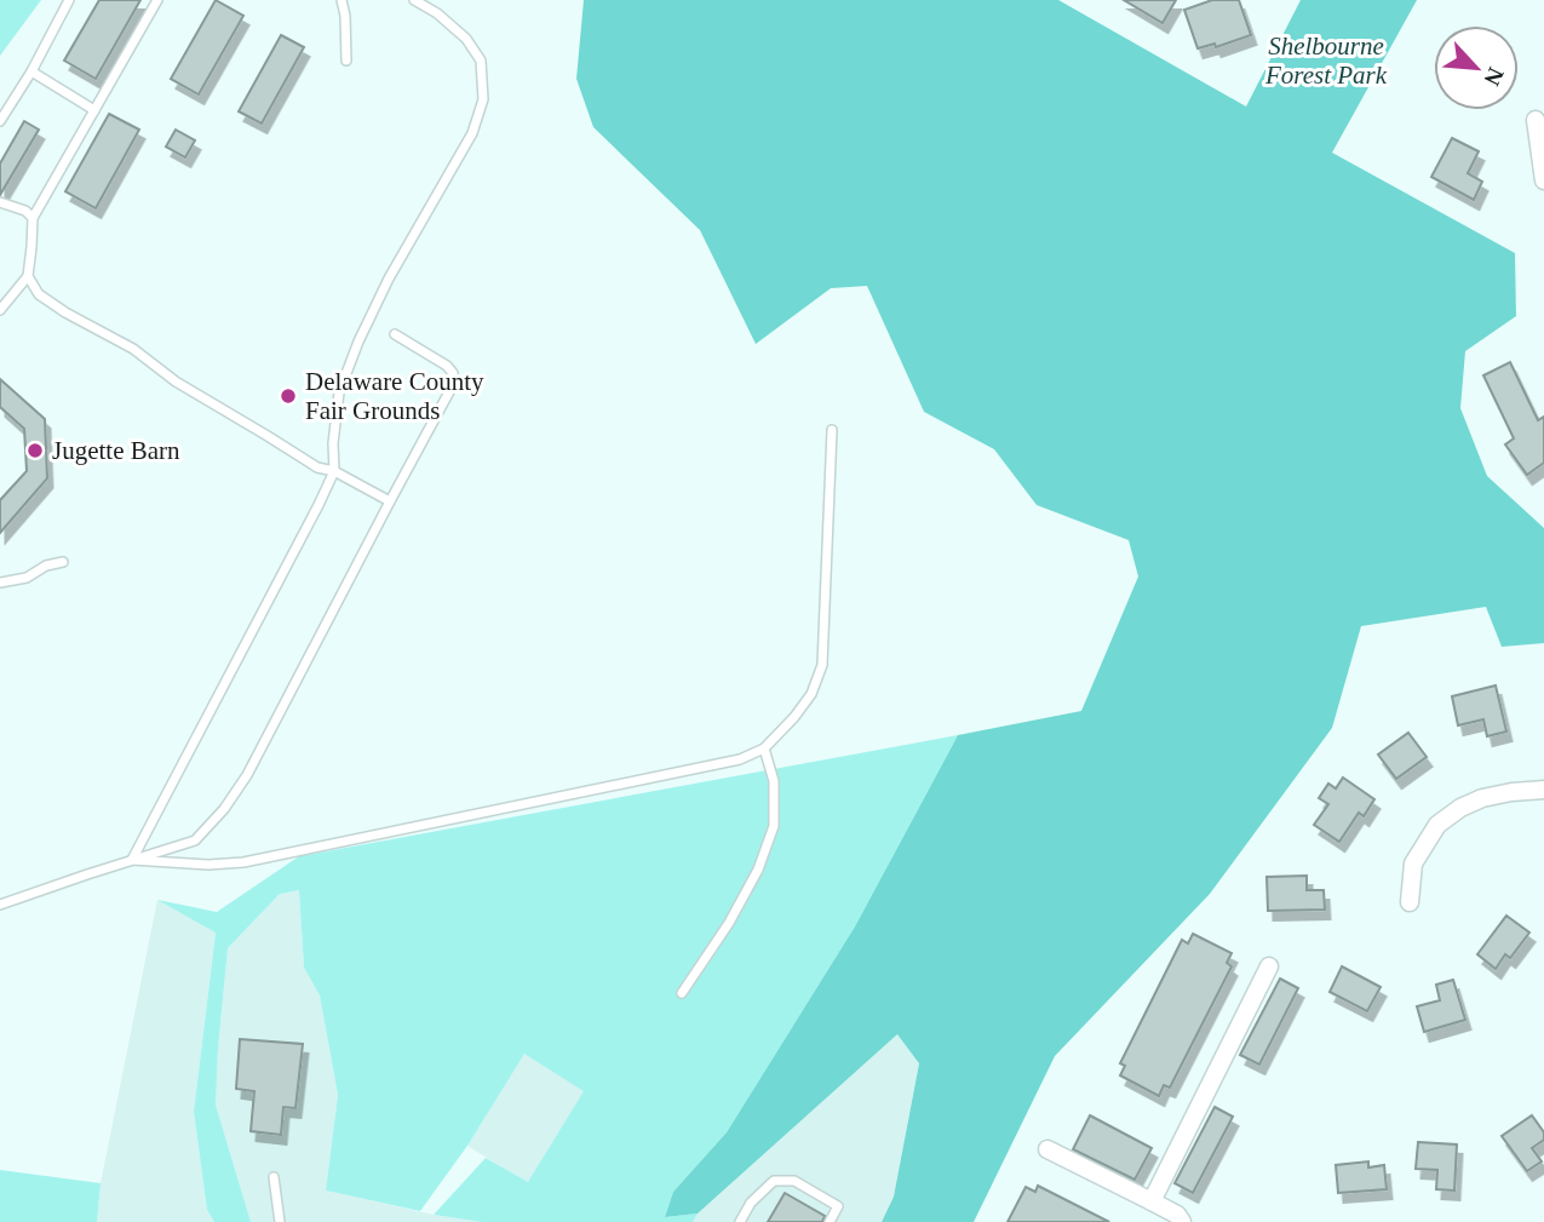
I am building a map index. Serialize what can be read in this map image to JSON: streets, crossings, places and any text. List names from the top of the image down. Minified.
{"parks":["Shelbourne Forest Park"],"places":["Delaware County Fair Grounds","Jugette Barn"],"north":"bottom right"}
